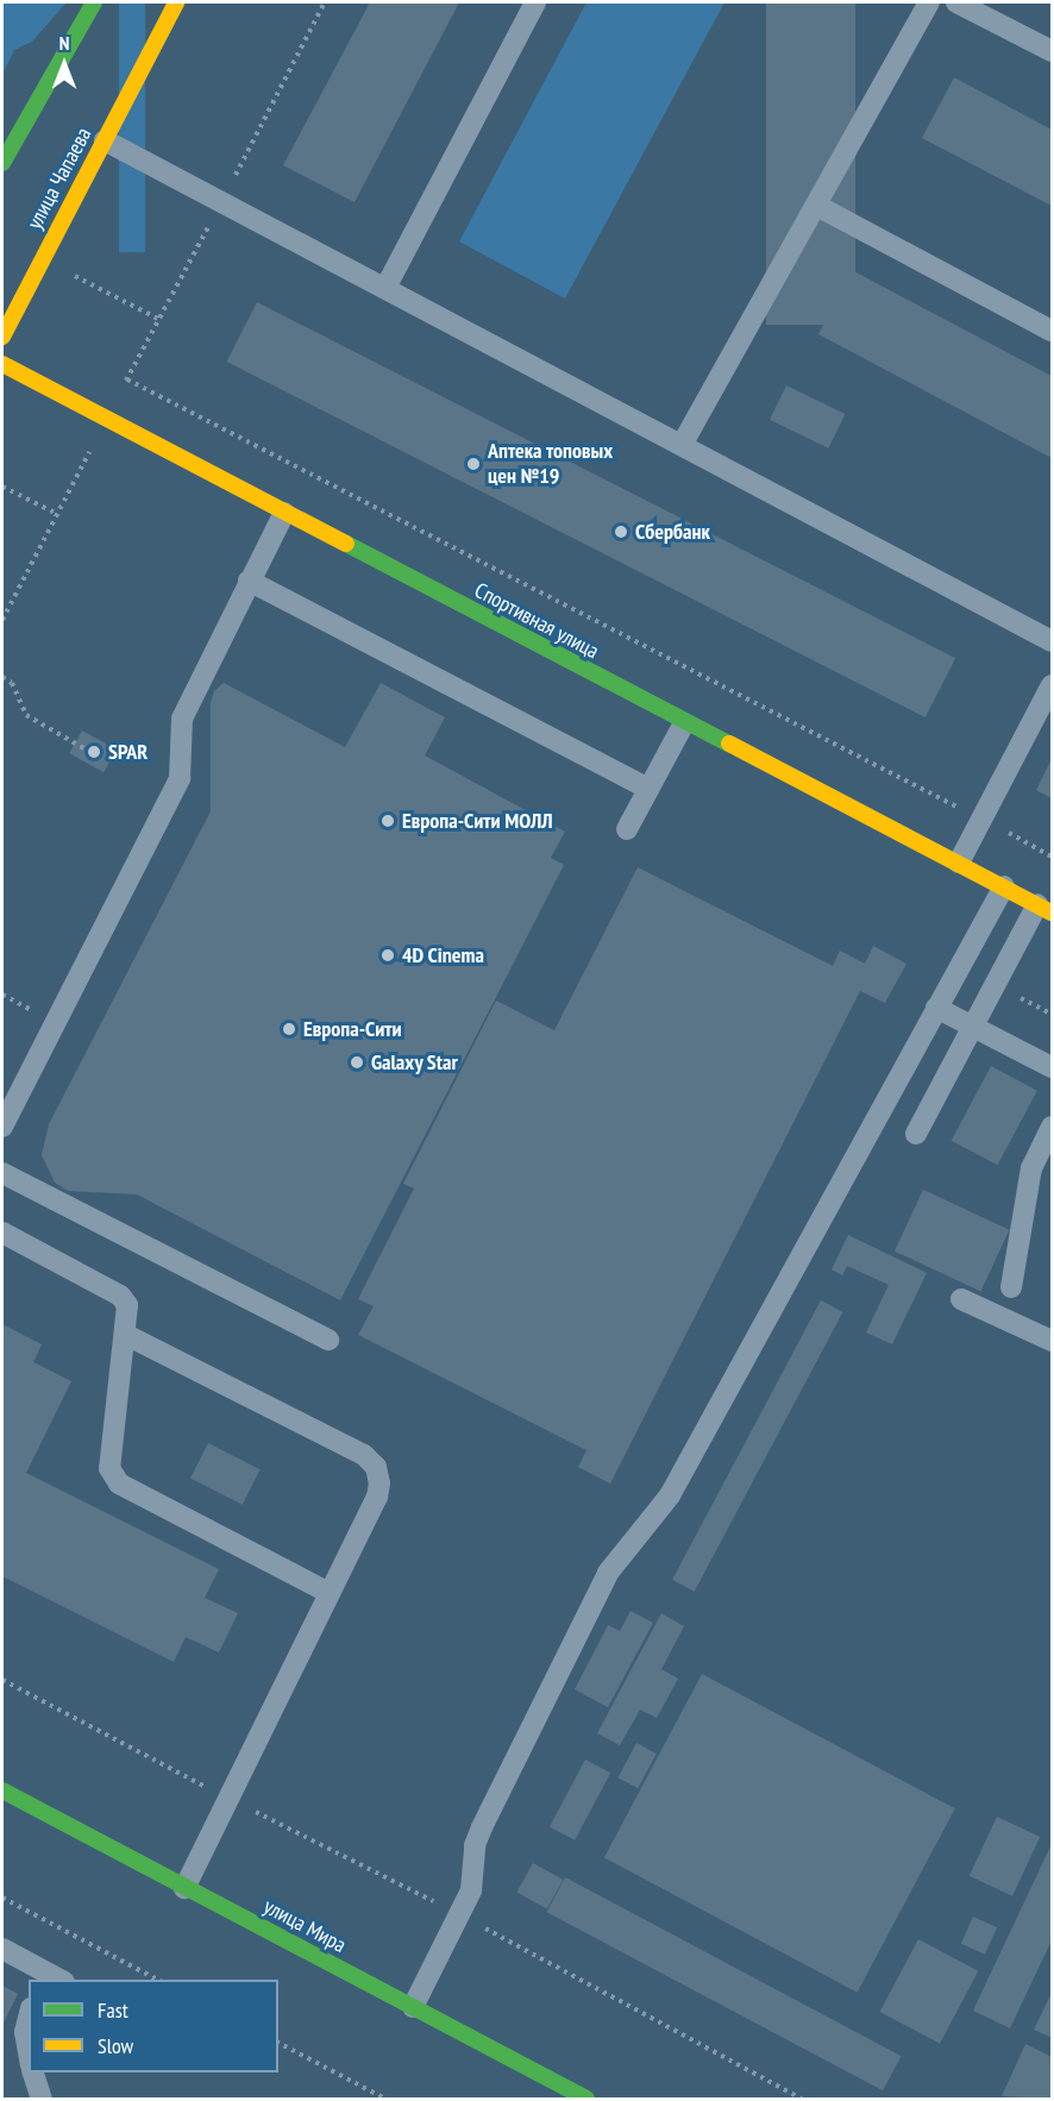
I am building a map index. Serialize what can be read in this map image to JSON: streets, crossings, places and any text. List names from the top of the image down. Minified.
{"streets":{"main road":["улица Чапаева","Спортивная улица","улица Мира"]},"places":["Аптека топовых цен №19","Сбербанк","SPAR","Европа-Сити МОЛЛ","4D Cinema","Европа-Сити","Galaxy Star"],"legend":["Fast","Slow"],"north":"top"}
